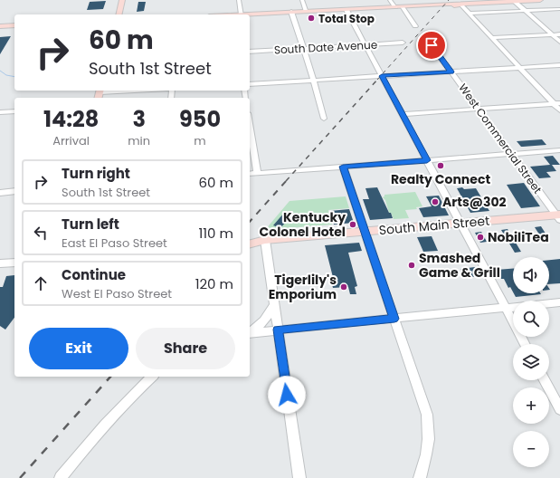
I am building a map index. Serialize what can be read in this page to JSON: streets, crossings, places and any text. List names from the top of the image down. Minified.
{"streets":{"main road":["South Main Street"],"street":["South Date Avenue","West Commercial Street"]},"crossings":[["West Commercial Street","South Main Street"]],"places":["Total Stop","Realty Connect","Arts@302","Kentucky Colonel Hotel","NobiliTea","Smashed Game & Grill","Tigerlily's Emporium"],"page":{"turn":["60 m","South 1st Street"],"eta":["14:28","Arrival","3","min","950","m"],"list":[{"name":"Turn right","note":"South 1st Street","value":"60 m"},{"name":"Turn left","note":"East El Paso Street","value":"110 m"},{"name":"Continue","note":"West El Paso Street","value":"120 m"}],"map_buttons":["+","−"],"buttons":["Exit","Share"]}}
